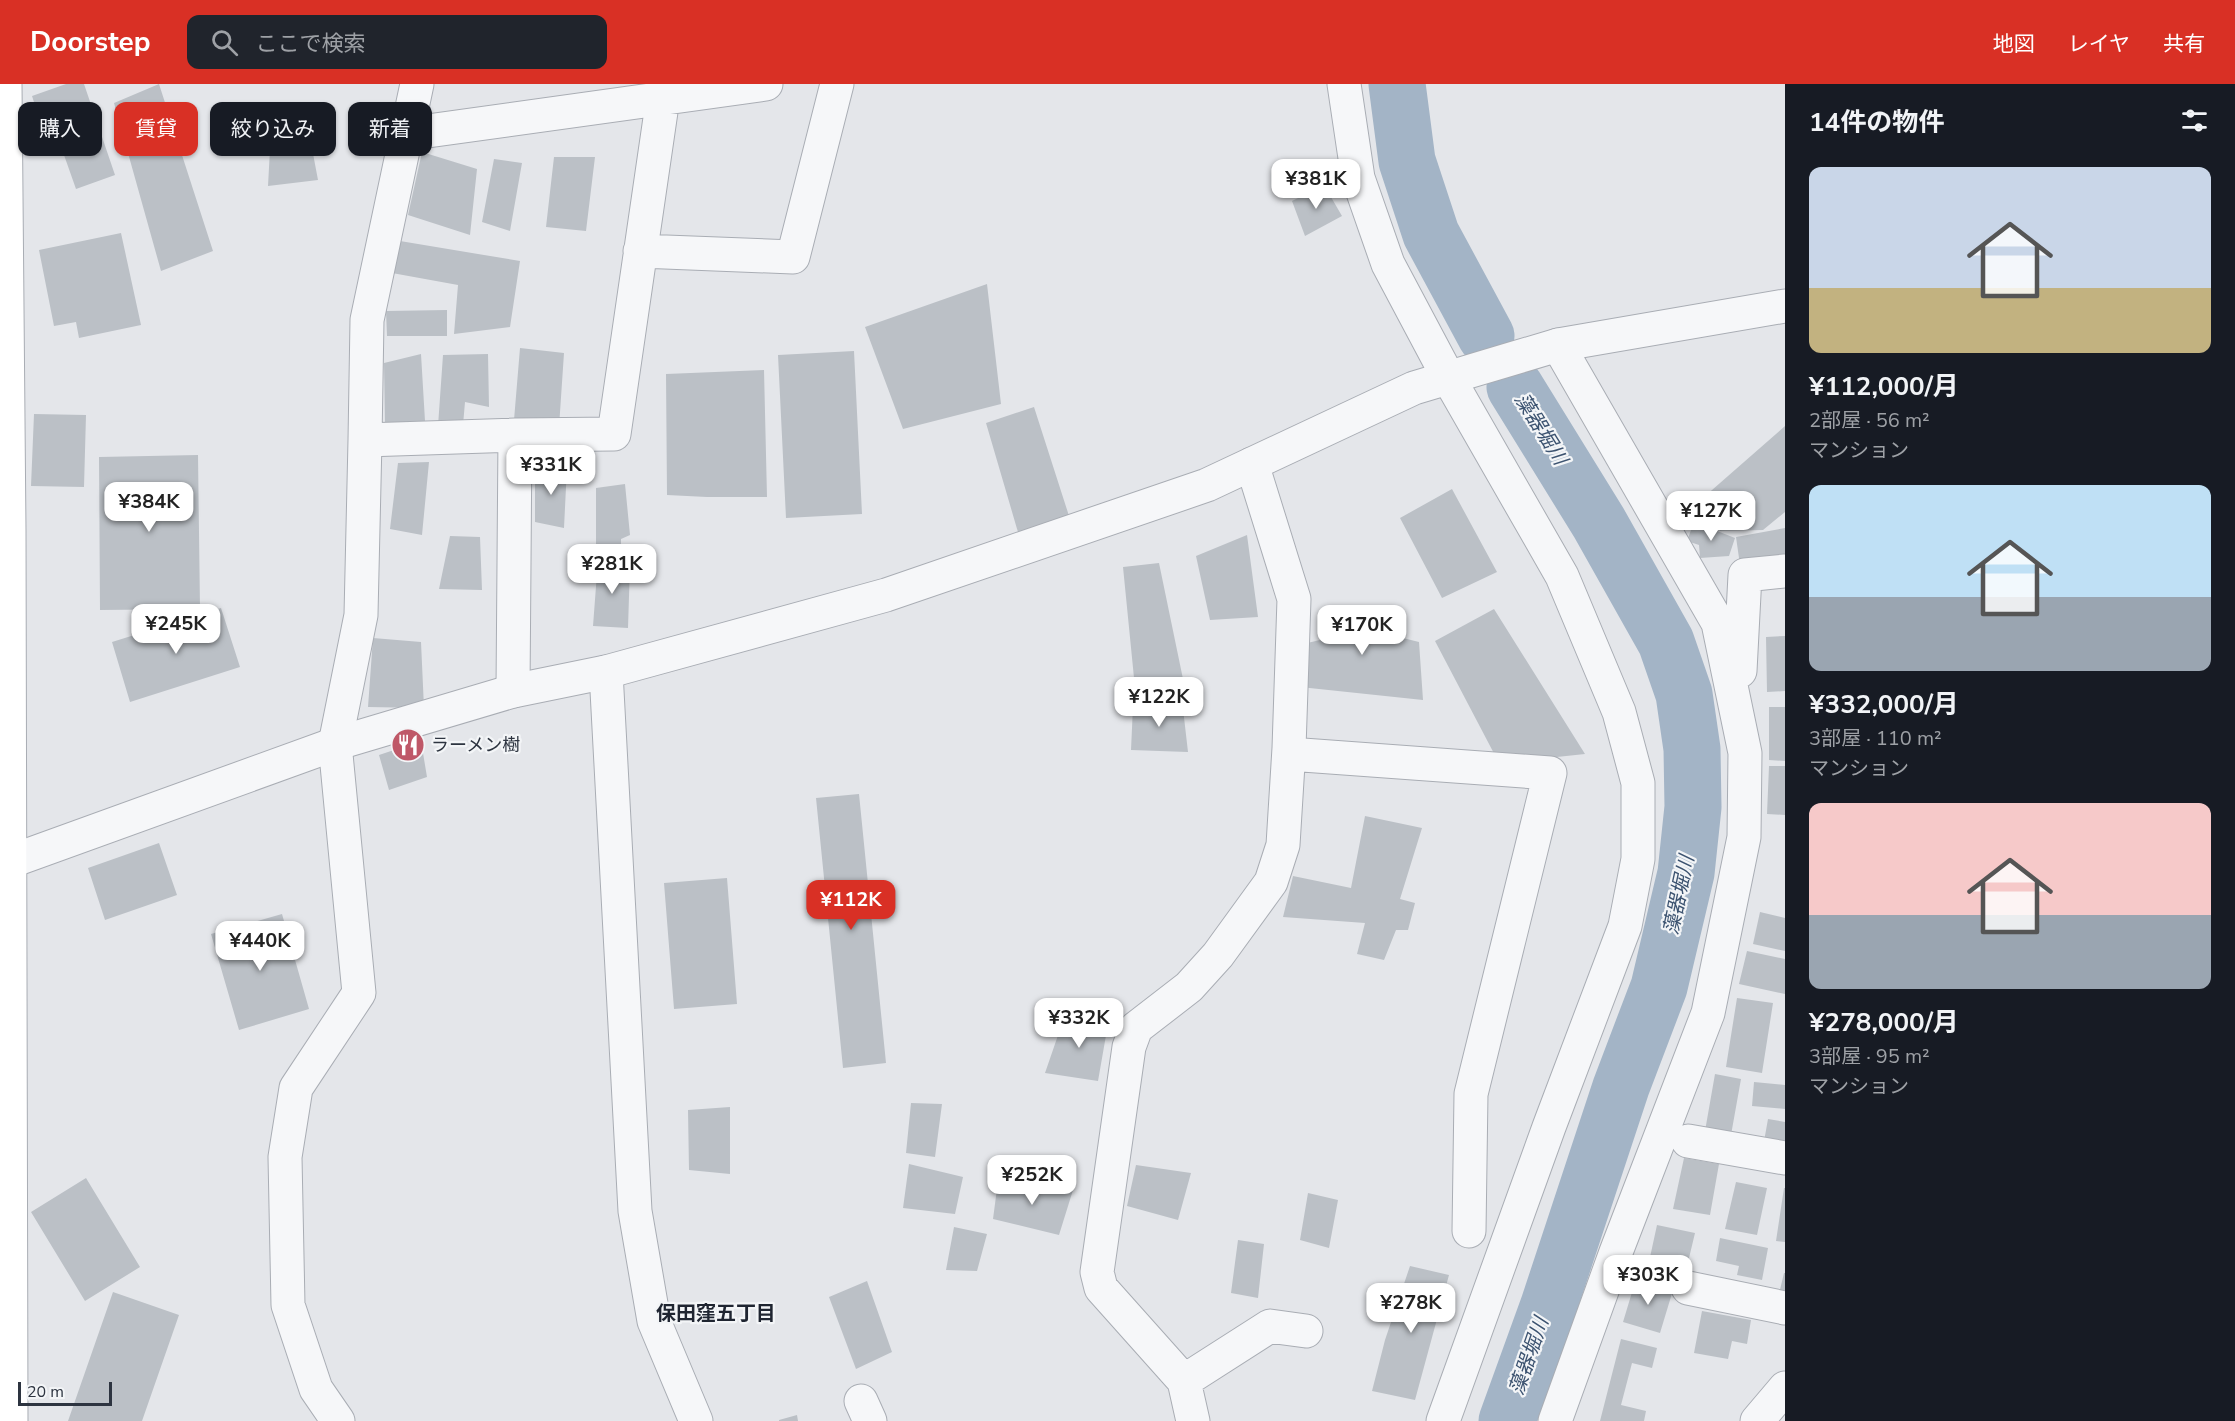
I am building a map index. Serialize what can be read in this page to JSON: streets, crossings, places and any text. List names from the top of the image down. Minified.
{"districts":["保田窪五丁目"],"water":["藻器堀川"],"places":{"restaurant":["ラーメン樹"]},"scale_bar":"20 m","page":{"header":"Doorstep","search":"ここで検索","nav":["地図","レイヤ","共有"],"heading":"14件の物件","chip":["購入","賃貸","絞り込み","新着"],"list":[{"name":"¥112,000/月","note":"2部屋 · 56 m² · マンション"},{"name":"¥332,000/月","note":"3部屋 · 110 m² · マンション"},{"name":"¥278,000/月","note":"3部屋 · 95 m² · マンション"}],"price":["¥381K","¥331K","¥384K","¥127K","¥281K","¥245K","¥170K","¥122K","¥112K","¥440K","¥332K","¥252K","¥303K","¥278K"],"scale":"20 m"}}
